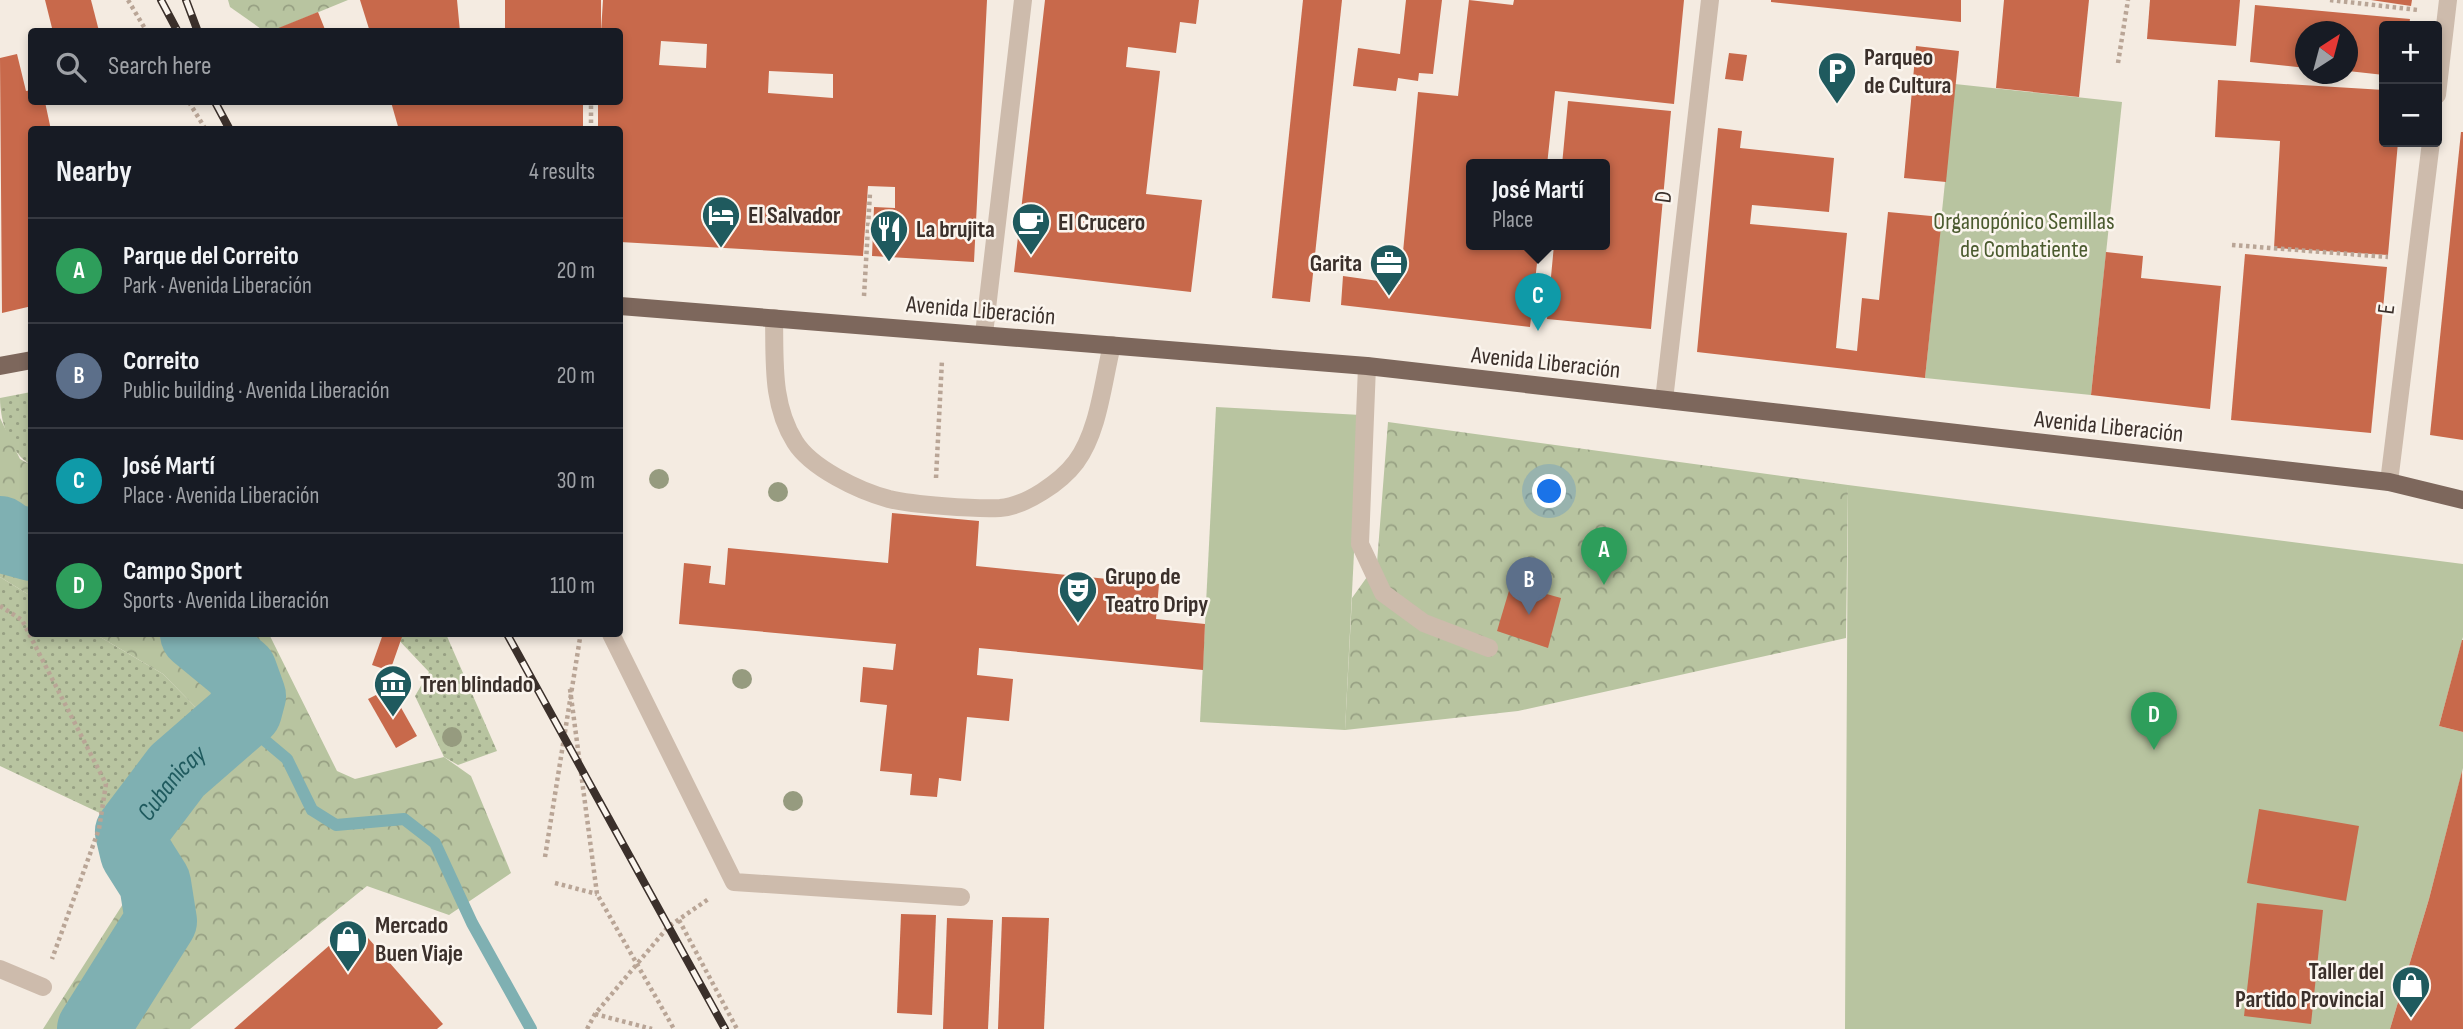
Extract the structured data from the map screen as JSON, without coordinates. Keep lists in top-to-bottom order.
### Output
{
  "streets": {
    "main road": ["Avenida Liberación"],
    "street": ["D", "E"]
  },
  "crossings": [
    ["D", "Avenida Liberación"],
    ["E", "Avenida Liberación"]
  ],
  "water": ["Cubanicay"],
  "parks": ["Organopónico Semillas de Combatiente"],
  "places": {
    "parking": ["Parqueo de Cultura"],
    "hotel": ["El Salvador"],
    "cafe": ["El Crucero"],
    "restaurant": ["La brujita"],
    "office": ["Garita"],
    "theatre": ["Grupo de Teatro Dripy"],
    "museum": ["Tren blindado"],
    "shop": ["Mercado Buen Viaje", "Taller del Partido Provincial"]
  },
  "north": "top right",
  "page": {
    "map_buttons": ["+", "−"],
    "search": "Search here",
    "heading": ["Nearby", "4 results"],
    "popup": ["José Martí", "Place"],
    "list": [
      {
        "mark": "A",
        "name": "Parque del Correito",
        "note": "Park · Avenida Liberación",
        "value": "20 m"
      },
      {
        "mark": "B",
        "name": "Correito",
        "note": "Public building · Avenida Liberación",
        "value": "20 m"
      },
      {
        "mark": "C",
        "name": "José Martí",
        "note": "Place · Avenida Liberación",
        "value": "30 m"
      },
      {
        "mark": "D",
        "name": "Campo Sport",
        "note": "Sports · Avenida Liberación",
        "value": "110 m"
      }
    ],
    "pins": [
      "C",
      "A",
      "B",
      "D"
    ]
  }
}
